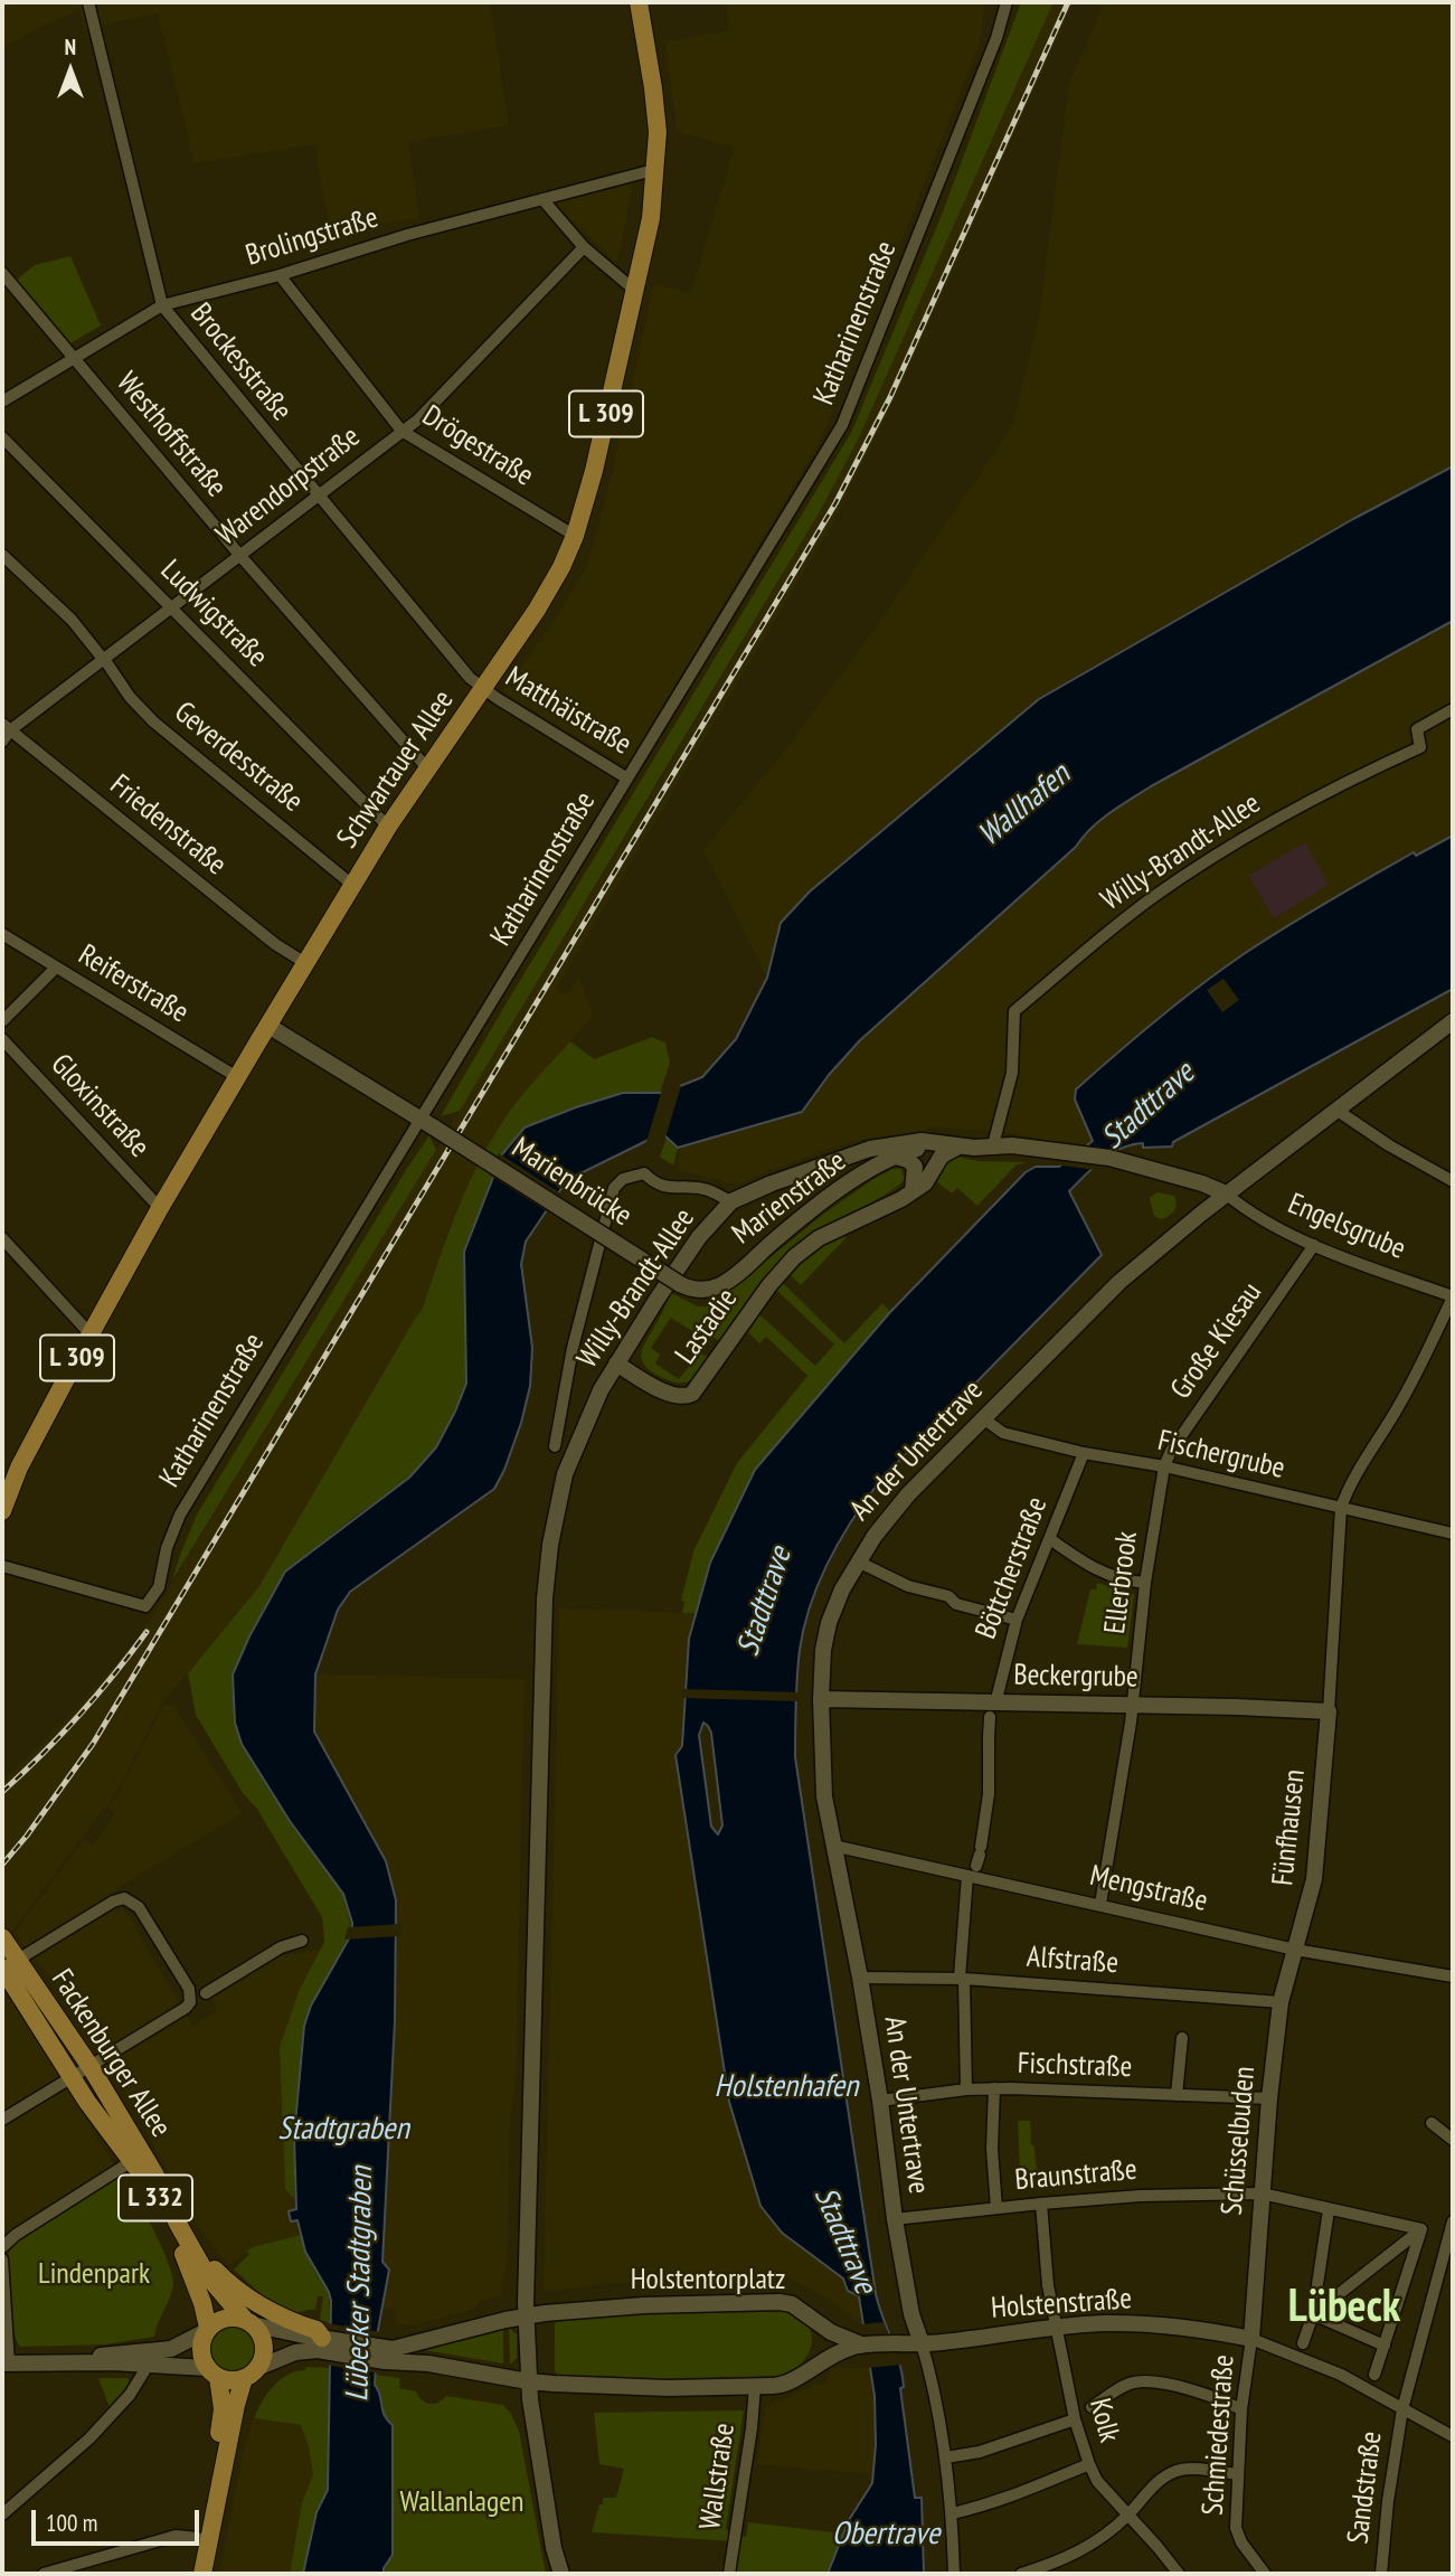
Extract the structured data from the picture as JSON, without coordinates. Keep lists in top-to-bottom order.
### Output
{
  "streets": {
    "main road": [
      "L 309",
      "Schwartauer Allee",
      "Willy-Brandt-Allee",
      "Marienbrücke",
      "Marienstraße",
      "Lastadie",
      "An der Untertrave",
      "Beckergrube",
      "Fünfhausen",
      "Fackenburger Allee",
      "Schüsselbuden",
      "L 332",
      "Holstentorplatz",
      "Holstenstraße"
    ],
    "street": [
      "Brolingstraße",
      "Katharinenstraße",
      "Brockesstraße",
      "Westhoffstraße",
      "Drögestraße",
      "Warendorpstraße",
      "Ludwigstraße",
      "Matthäistraße",
      "Geverdesstraße",
      "Friedenstraße",
      "Reiferstraße",
      "Gloxinstraße",
      "Engelsgrube",
      "Große Kiesau",
      "Fischergrube",
      "Böttcherstraße",
      "Ellerbrook",
      "Mengstraße",
      "Alfstraße",
      "Fischstraße",
      "Braunstraße",
      "Kolk",
      "Schmiedestraße",
      "Wallstraße",
      "Sandstraße"
    ]
  },
  "crossings": [
    ["Brolingstraße", "Brockesstraße"],
    ["Brolingstraße", "Westhoffstraße"],
    ["Brolingstraße", "Drögestraße"],
    ["Brolingstraße", "Schwartauer Allee"],
    ["Katharinenstraße", "Matthäistraße"],
    ["Katharinenstraße", "Marienbrücke"],
    ["Brockesstraße", "Warendorpstraße"],
    ["Brockesstraße", "Matthäistraße"],
    ["Brockesstraße", "Schwartauer Allee"],
    ["Westhoffstraße", "Warendorpstraße"],
    ["Westhoffstraße", "Schwartauer Allee"],
    ["Drögestraße", "Warendorpstraße"],
    ["Drögestraße", "Schwartauer Allee"],
    ["Warendorpstraße", "Ludwigstraße"],
    ["Warendorpstraße", "Geverdesstraße"],
    ["Warendorpstraße", "Friedenstraße"],
    ["Ludwigstraße", "Schwartauer Allee"],
    ["Matthäistraße", "Schwartauer Allee"],
    ["Geverdesstraße", "Schwartauer Allee"],
    ["Schwartauer Allee", "Friedenstraße"],
    ["Schwartauer Allee", "Reiferstraße"],
    ["Schwartauer Allee", "Gloxinstraße"],
    ["Willy-Brandt-Allee", "Marienstraße"],
    ["Willy-Brandt-Allee", "Engelsgrube"],
    ["Willy-Brandt-Allee", "Lastadie"],
    ["Willy-Brandt-Allee", "An der Untertrave"],
    ["Willy-Brandt-Allee", "Holstentorplatz"],
    ["Marienbrücke", "Marienstraße"],
    ["Engelsgrube", "Große Kiesau"],
    ["Engelsgrube", "An der Untertrave"],
    ["Große Kiesau", "Fischergrube"],
    ["Große Kiesau", "Ellerbrook"],
    ["An der Untertrave", "Fischergrube"],
    ["An der Untertrave", "Beckergrube"],
    ["An der Untertrave", "Mengstraße"],
    ["An der Untertrave", "Alfstraße"],
    ["An der Untertrave", "Fischstraße"],
    ["An der Untertrave", "Braunstraße"],
    ["An der Untertrave", "Holstenstraße"],
    ["Fischergrube", "Böttcherstraße"],
    ["Fischergrube", "Ellerbrook"],
    ["Böttcherstraße", "Beckergrube"],
    ["Böttcherstraße", "Mengstraße"],
    ["Böttcherstraße", "Alfstraße"],
    ["Böttcherstraße", "Fischstraße"],
    ["Ellerbrook", "Beckergrube"],
    ["Ellerbrook", "Mengstraße"],
    ["Beckergrube", "Fünfhausen"],
    ["Fünfhausen", "Mengstraße"],
    ["Fünfhausen", "Schüsselbuden"],
    ["Mengstraße", "Schüsselbuden"],
    ["Alfstraße", "Schüsselbuden"],
    ["Fackenburger Allee", "L 332"],
    ["Fischstraße", "Schüsselbuden"],
    ["Schüsselbuden", "Braunstraße"],
    ["Schüsselbuden", "Holstenstraße"],
    ["Schüsselbuden", "Schmiedestraße"],
    ["Braunstraße", "Kolk"],
    ["Holstentorplatz", "Holstenstraße"],
    ["Holstenstraße", "Kolk"],
    ["Holstenstraße", "Schmiedestraße"]
  ],
  "districts": ["Lübeck"],
  "water": [
    "Wallhafen",
    "Stadttrave",
    "Holstenhafen",
    "Stadtgraben",
    "Lübecker Stadtgraben",
    "Obertrave"
  ],
  "parks": ["Lindenpark", "Wallanlagen"],
  "scale_bar": "100 m",
  "north": "top"
}
